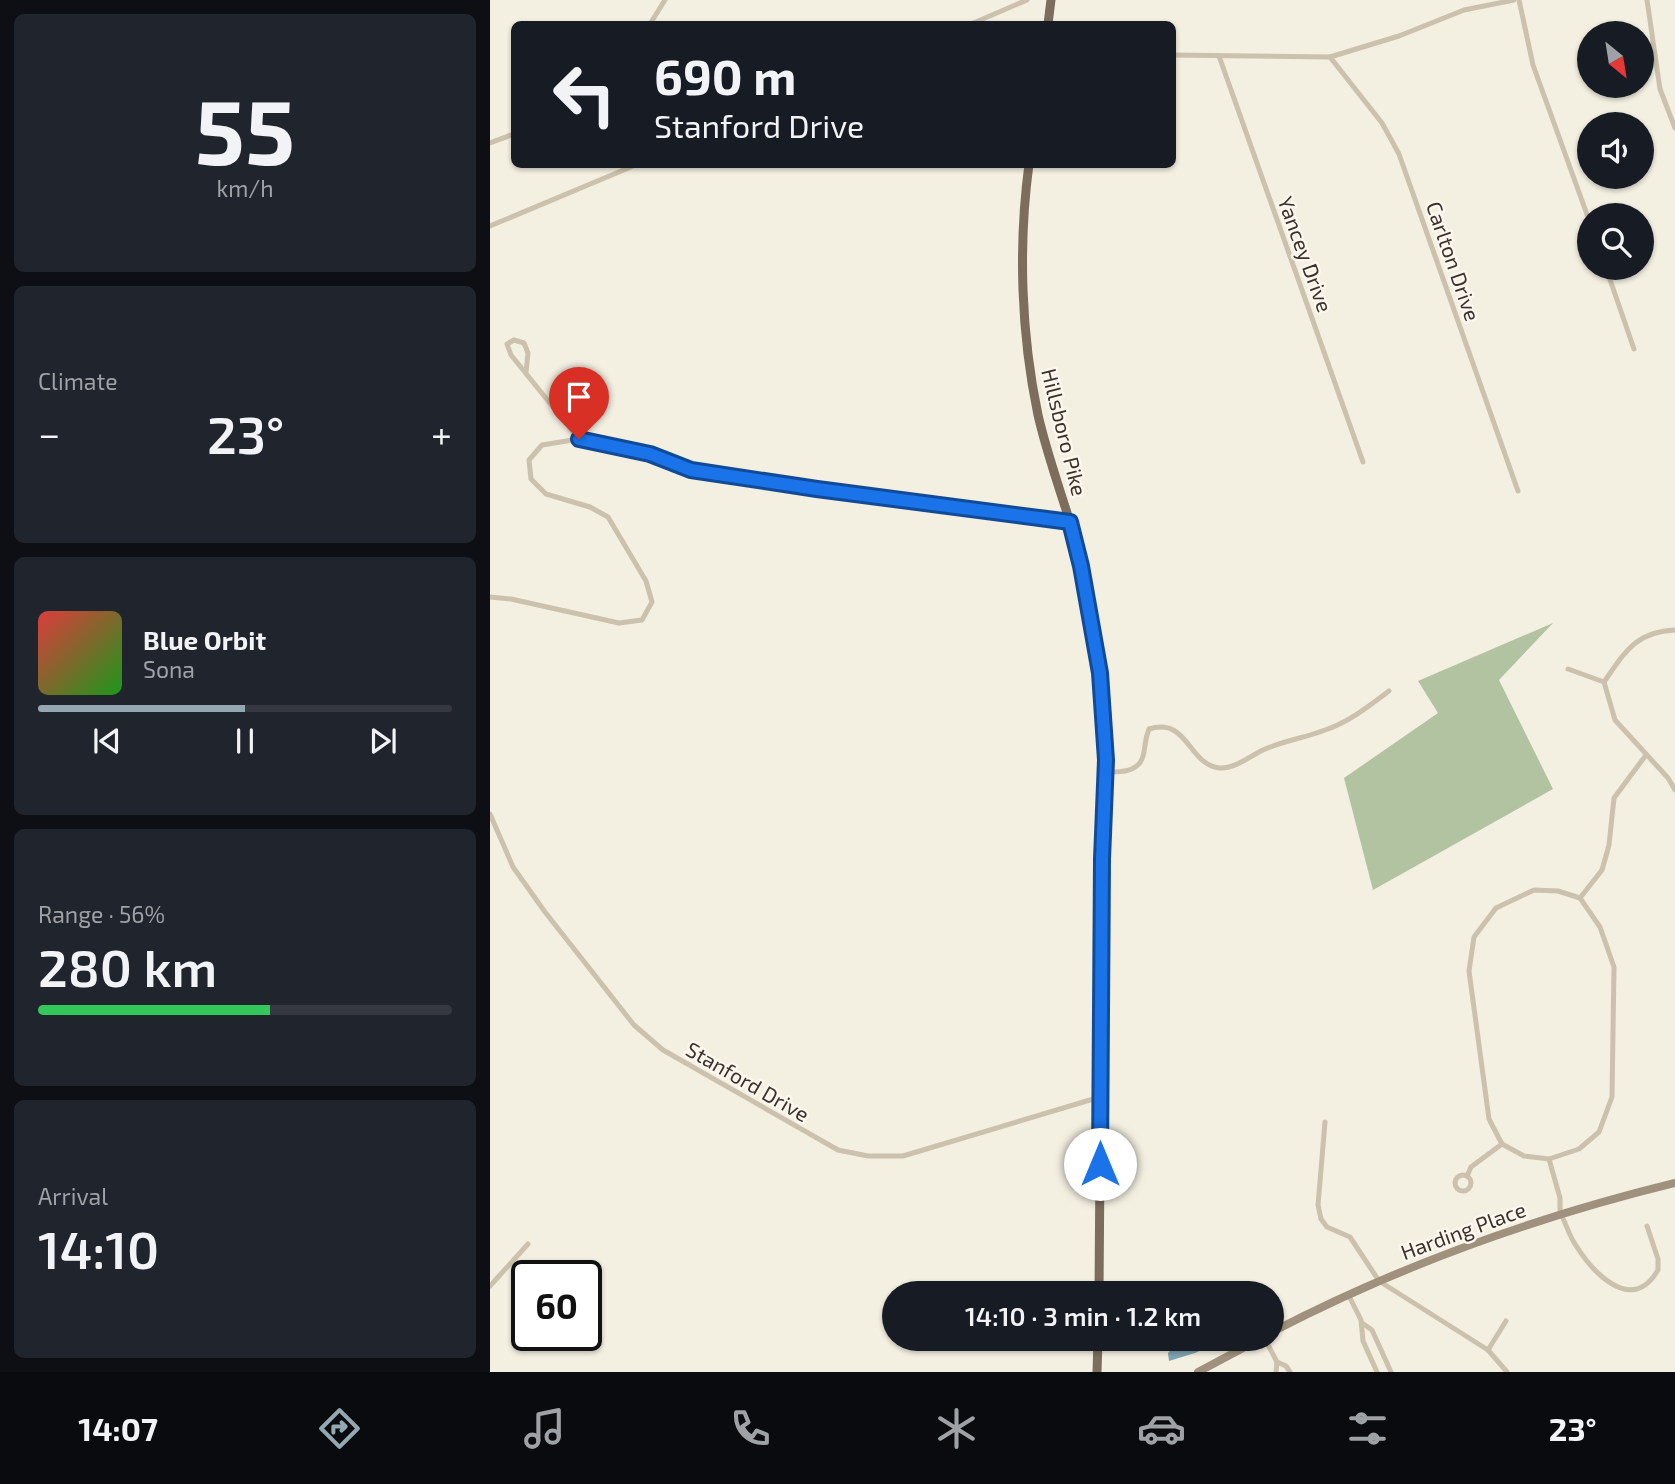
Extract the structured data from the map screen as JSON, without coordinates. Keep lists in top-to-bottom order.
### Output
{
  "streets": {
    "main road": ["Hillsboro Pike", "Harding Place"],
    "street": ["Yancey Drive", "Carlton Drive", "Stanford Drive"]
  },
  "crossings": [
    ["Hillsboro Pike", "Stanford Drive"]
  ],
  "north": "bottom right",
  "page": {
    "tile": [
      ["55", "km/h"],
      "Climate",
      ["Range · 56%", "280 km"],
      ["Arrival", "14:10"]
    ],
    "turn": ["690 m", "Stanford Drive"],
    "heat": ["−", "23°", "+"],
    "song": ["Blue Orbit", "Sona"],
    "limit": "60",
    "trip": "14:10 · 3 min · 1.2 km",
    "tabs": ["14:07", "23°"]
  }
}
